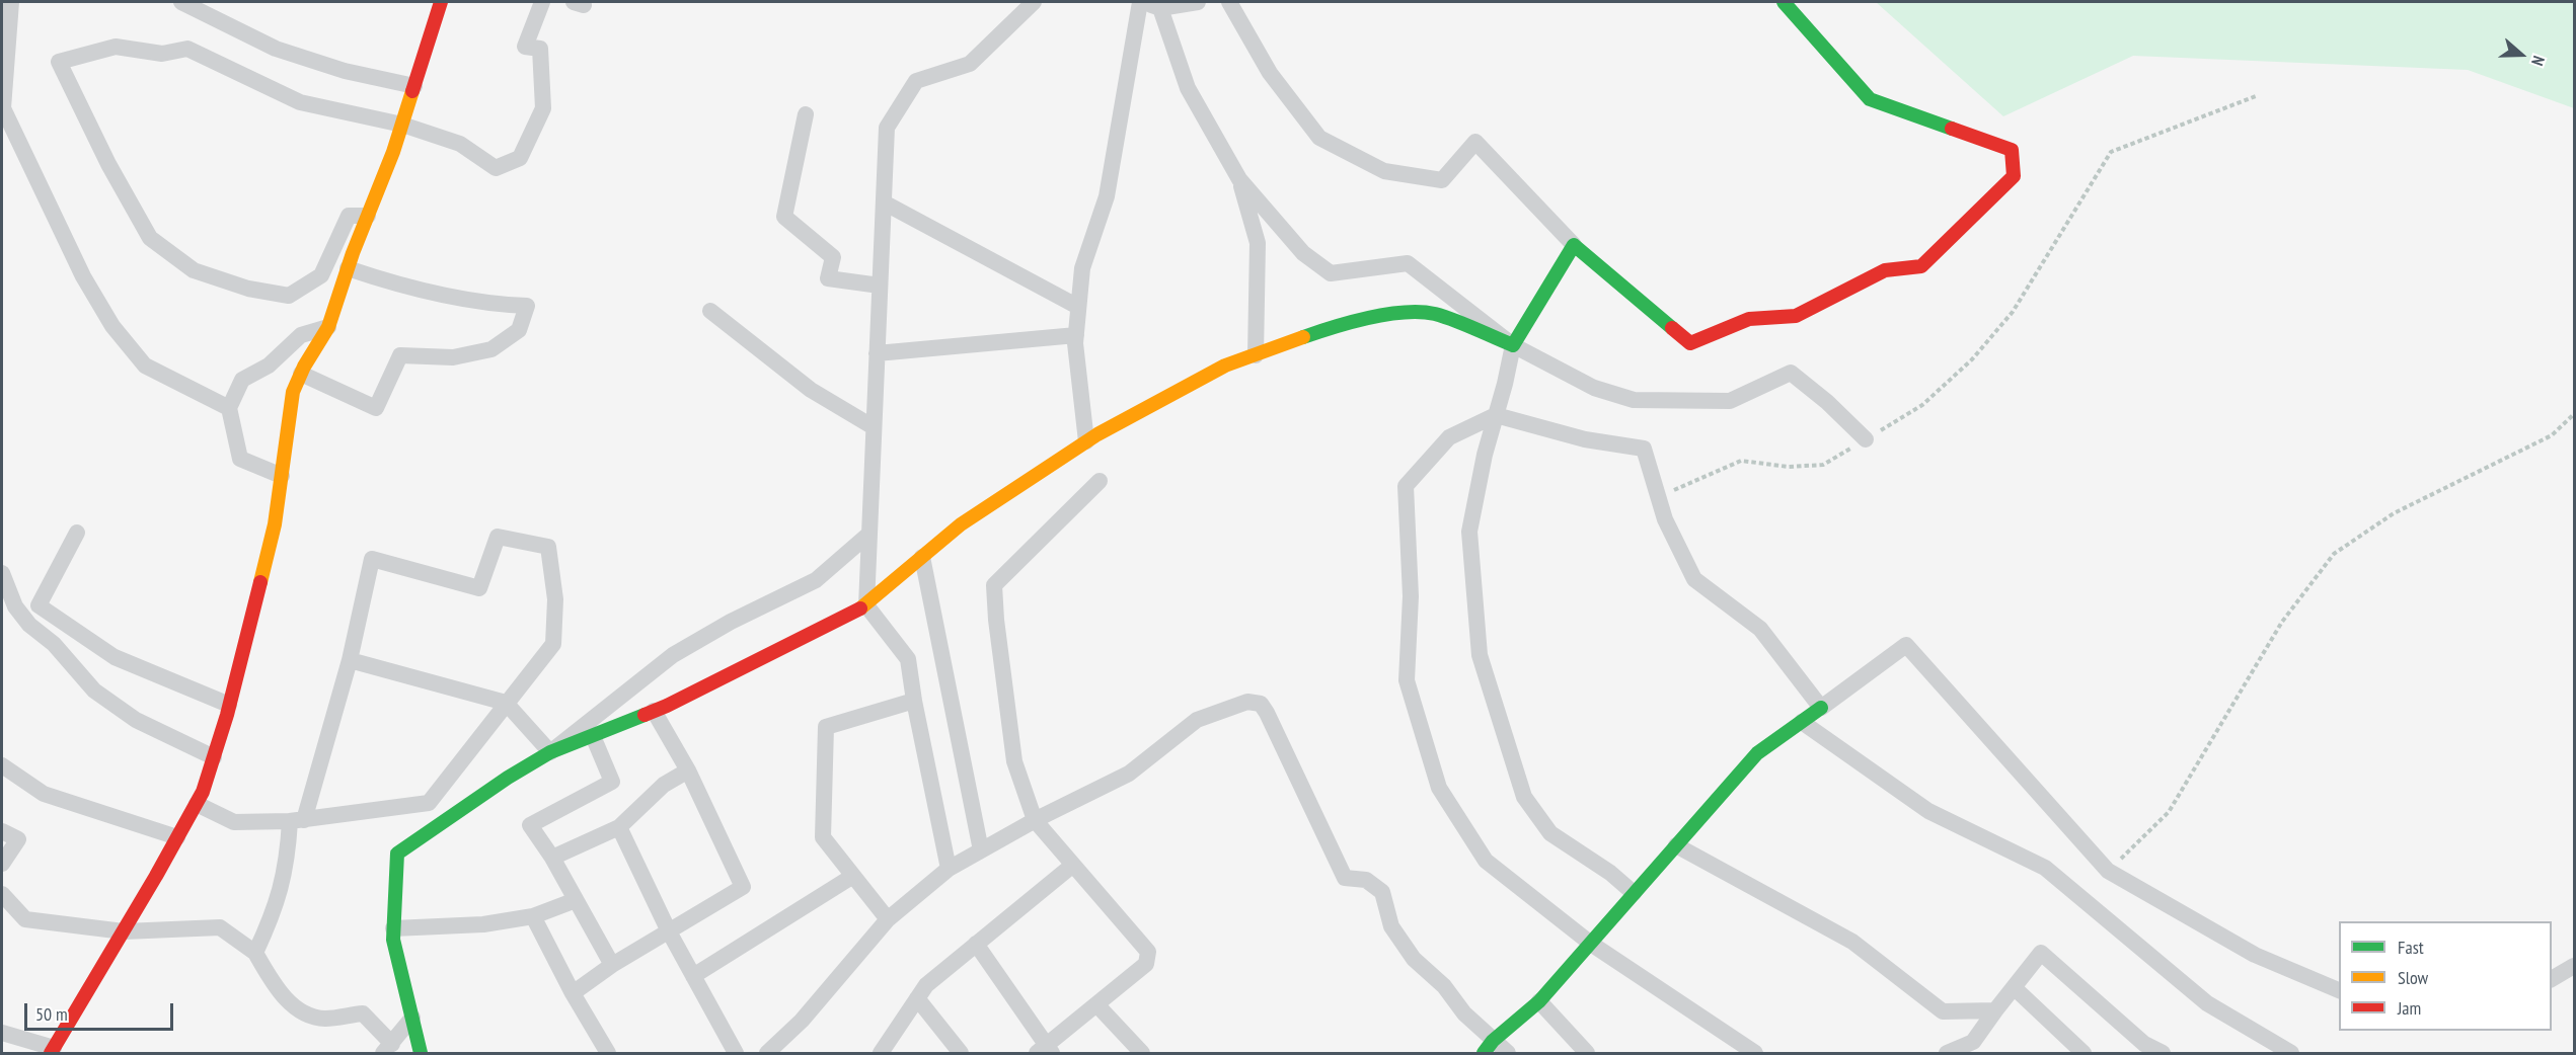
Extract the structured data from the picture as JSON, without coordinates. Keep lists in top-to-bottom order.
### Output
{
  "legend": ["Fast", "Slow", "Jam"],
  "scale_bar": "50 m",
  "north": "right"
}
